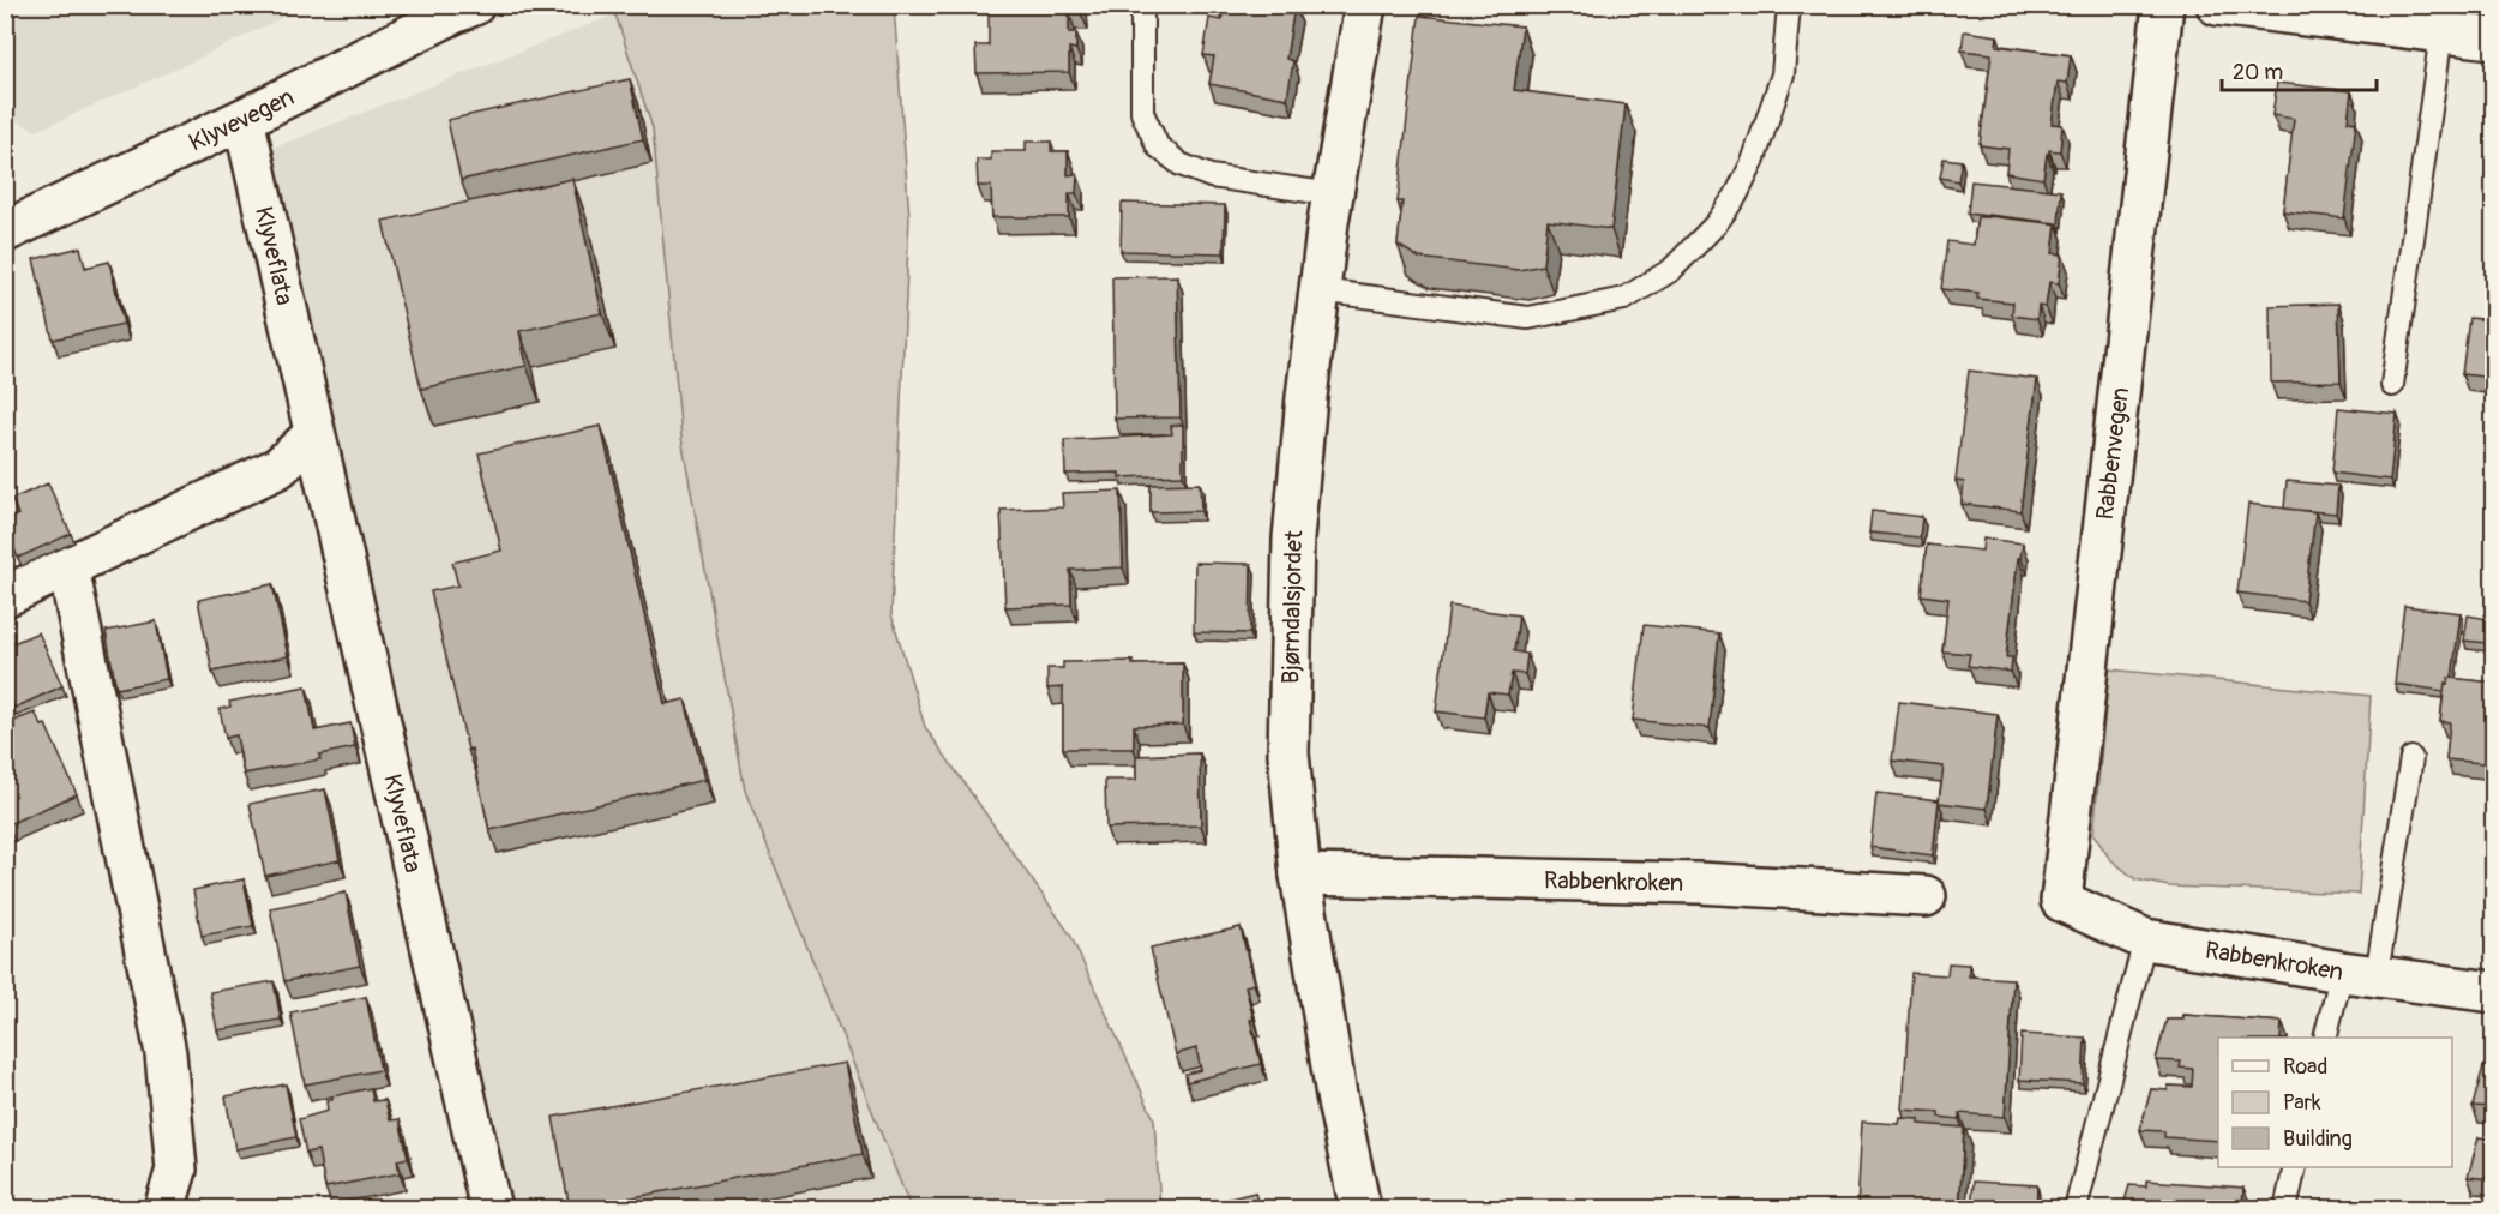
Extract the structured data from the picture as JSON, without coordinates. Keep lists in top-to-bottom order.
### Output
{
  "streets": {
    "street": [
      "Klyvevegen",
      "Klyveflata",
      "Rabbenvegen",
      "Bjørndalsjordet",
      "Rabbenkroken"
    ]
  },
  "crossings": [
    ["Klyvevegen", "Klyveflata"],
    ["Rabbenvegen", "Rabbenkroken"],
    ["Bjørndalsjordet", "Rabbenkroken"]
  ],
  "legend": ["Road", "Park", "Building"],
  "scale_bar": "20 m"
}
